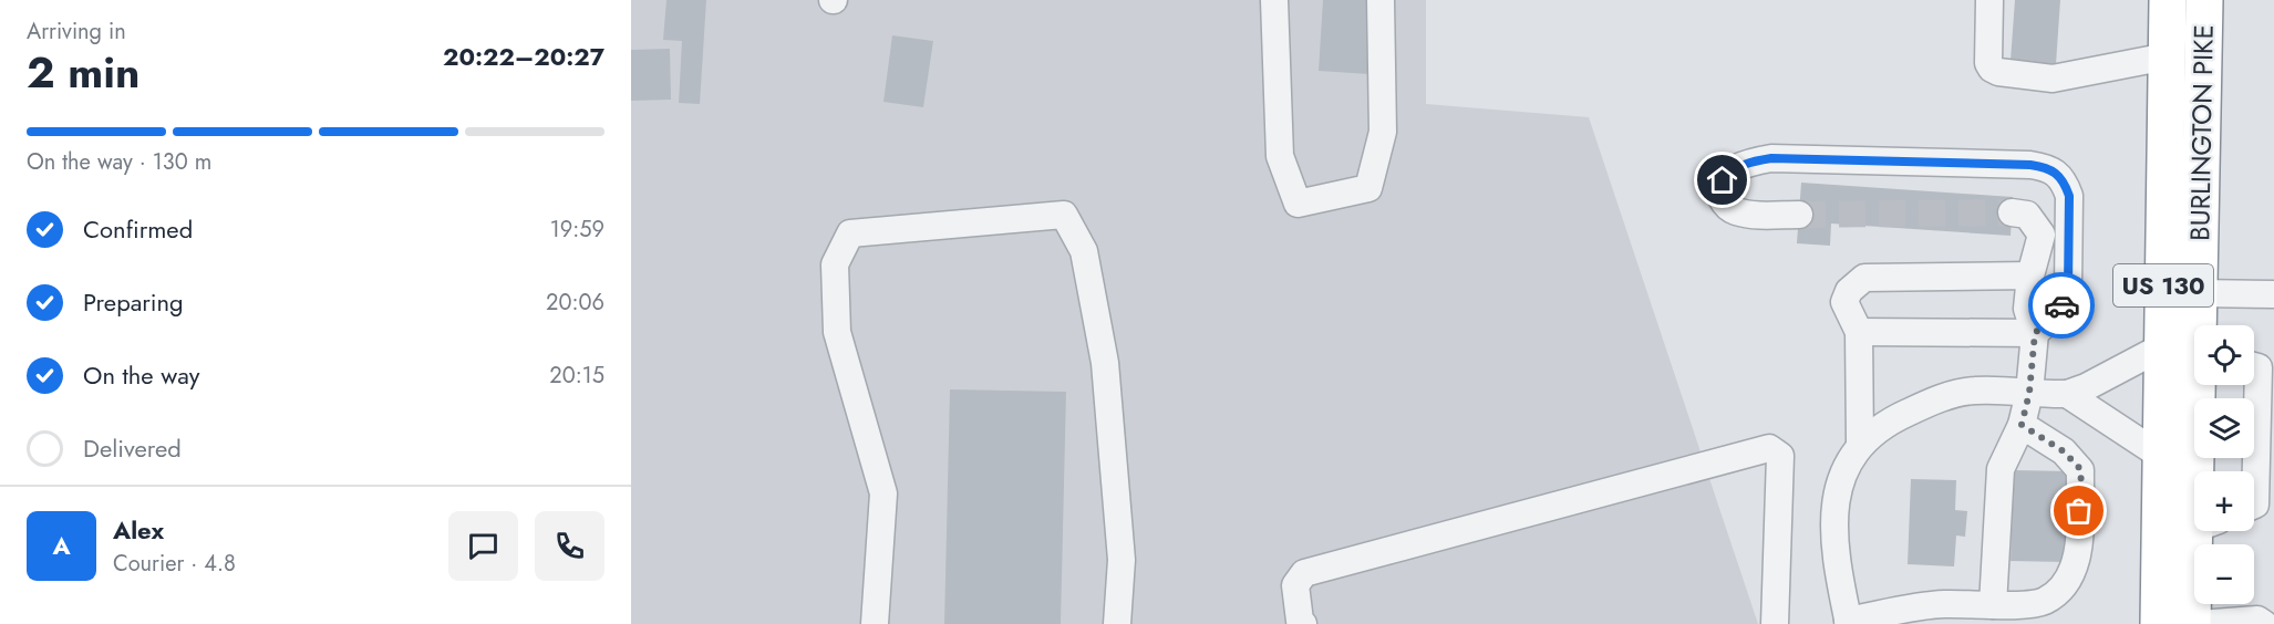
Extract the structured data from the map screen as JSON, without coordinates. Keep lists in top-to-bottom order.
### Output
{
  "streets": {
    "highway": ["BURLINGTON PIKE", "US 130"]
  },
  "page": {
    "heading": ["2 min", "Arriving in", "20:22–20:27"],
    "panel": ["Alex", "Courier · 4.8"],
    "bar": "On the way · 130 m",
    "list": [
      ["Confirmed", "19:59"],
      ["Preparing", "20:06"],
      ["On the way", "20:15"],
      "Delivered"
    ],
    "map_buttons": ["+", "−"],
    "round": "A"
  }
}
